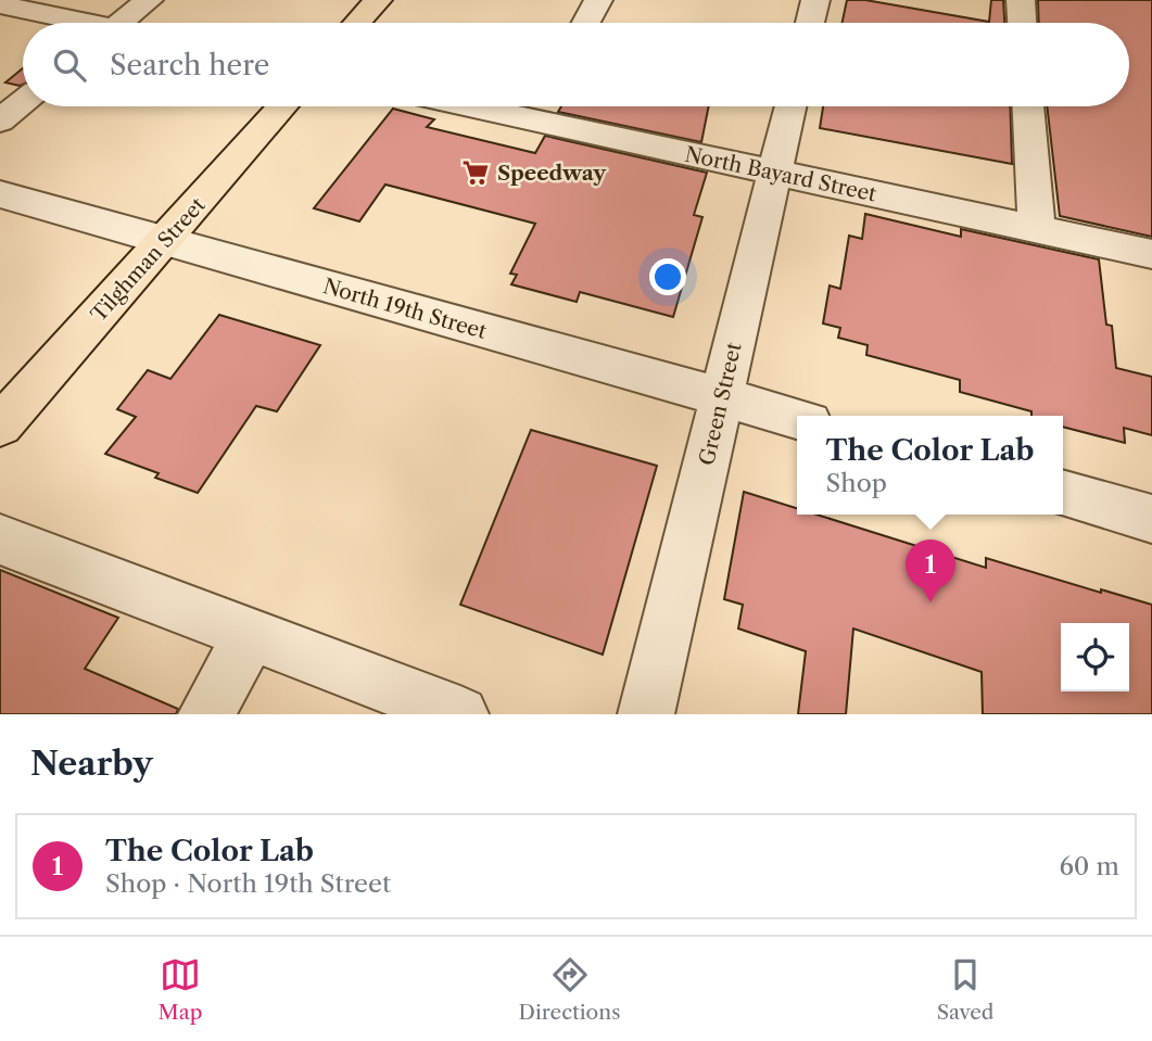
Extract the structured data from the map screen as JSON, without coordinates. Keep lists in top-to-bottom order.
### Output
{
  "streets": {
    "main road": ["Tilghman Street"],
    "street": ["North Bayard Street", "North 19th Street", "Green Street"]
  },
  "crossings": [
    ["North Bayard Street", "Green Street"],
    ["Tilghman Street", "North 19th Street"],
    ["North 19th Street", "Green Street"]
  ],
  "places": {
    "supermarket": ["Speedway"]
  },
  "page": {
    "search": "Search here",
    "popup": ["The Color Lab", "Shop"],
    "pins": "1",
    "heading": "Nearby",
    "list": [
      {
        "mark": "1",
        "name": "The Color Lab",
        "note": "Shop · North 19th Street",
        "value": "60 m"
      }
    ],
    "nav": ["Map", "Directions", "Saved"]
  }
}
